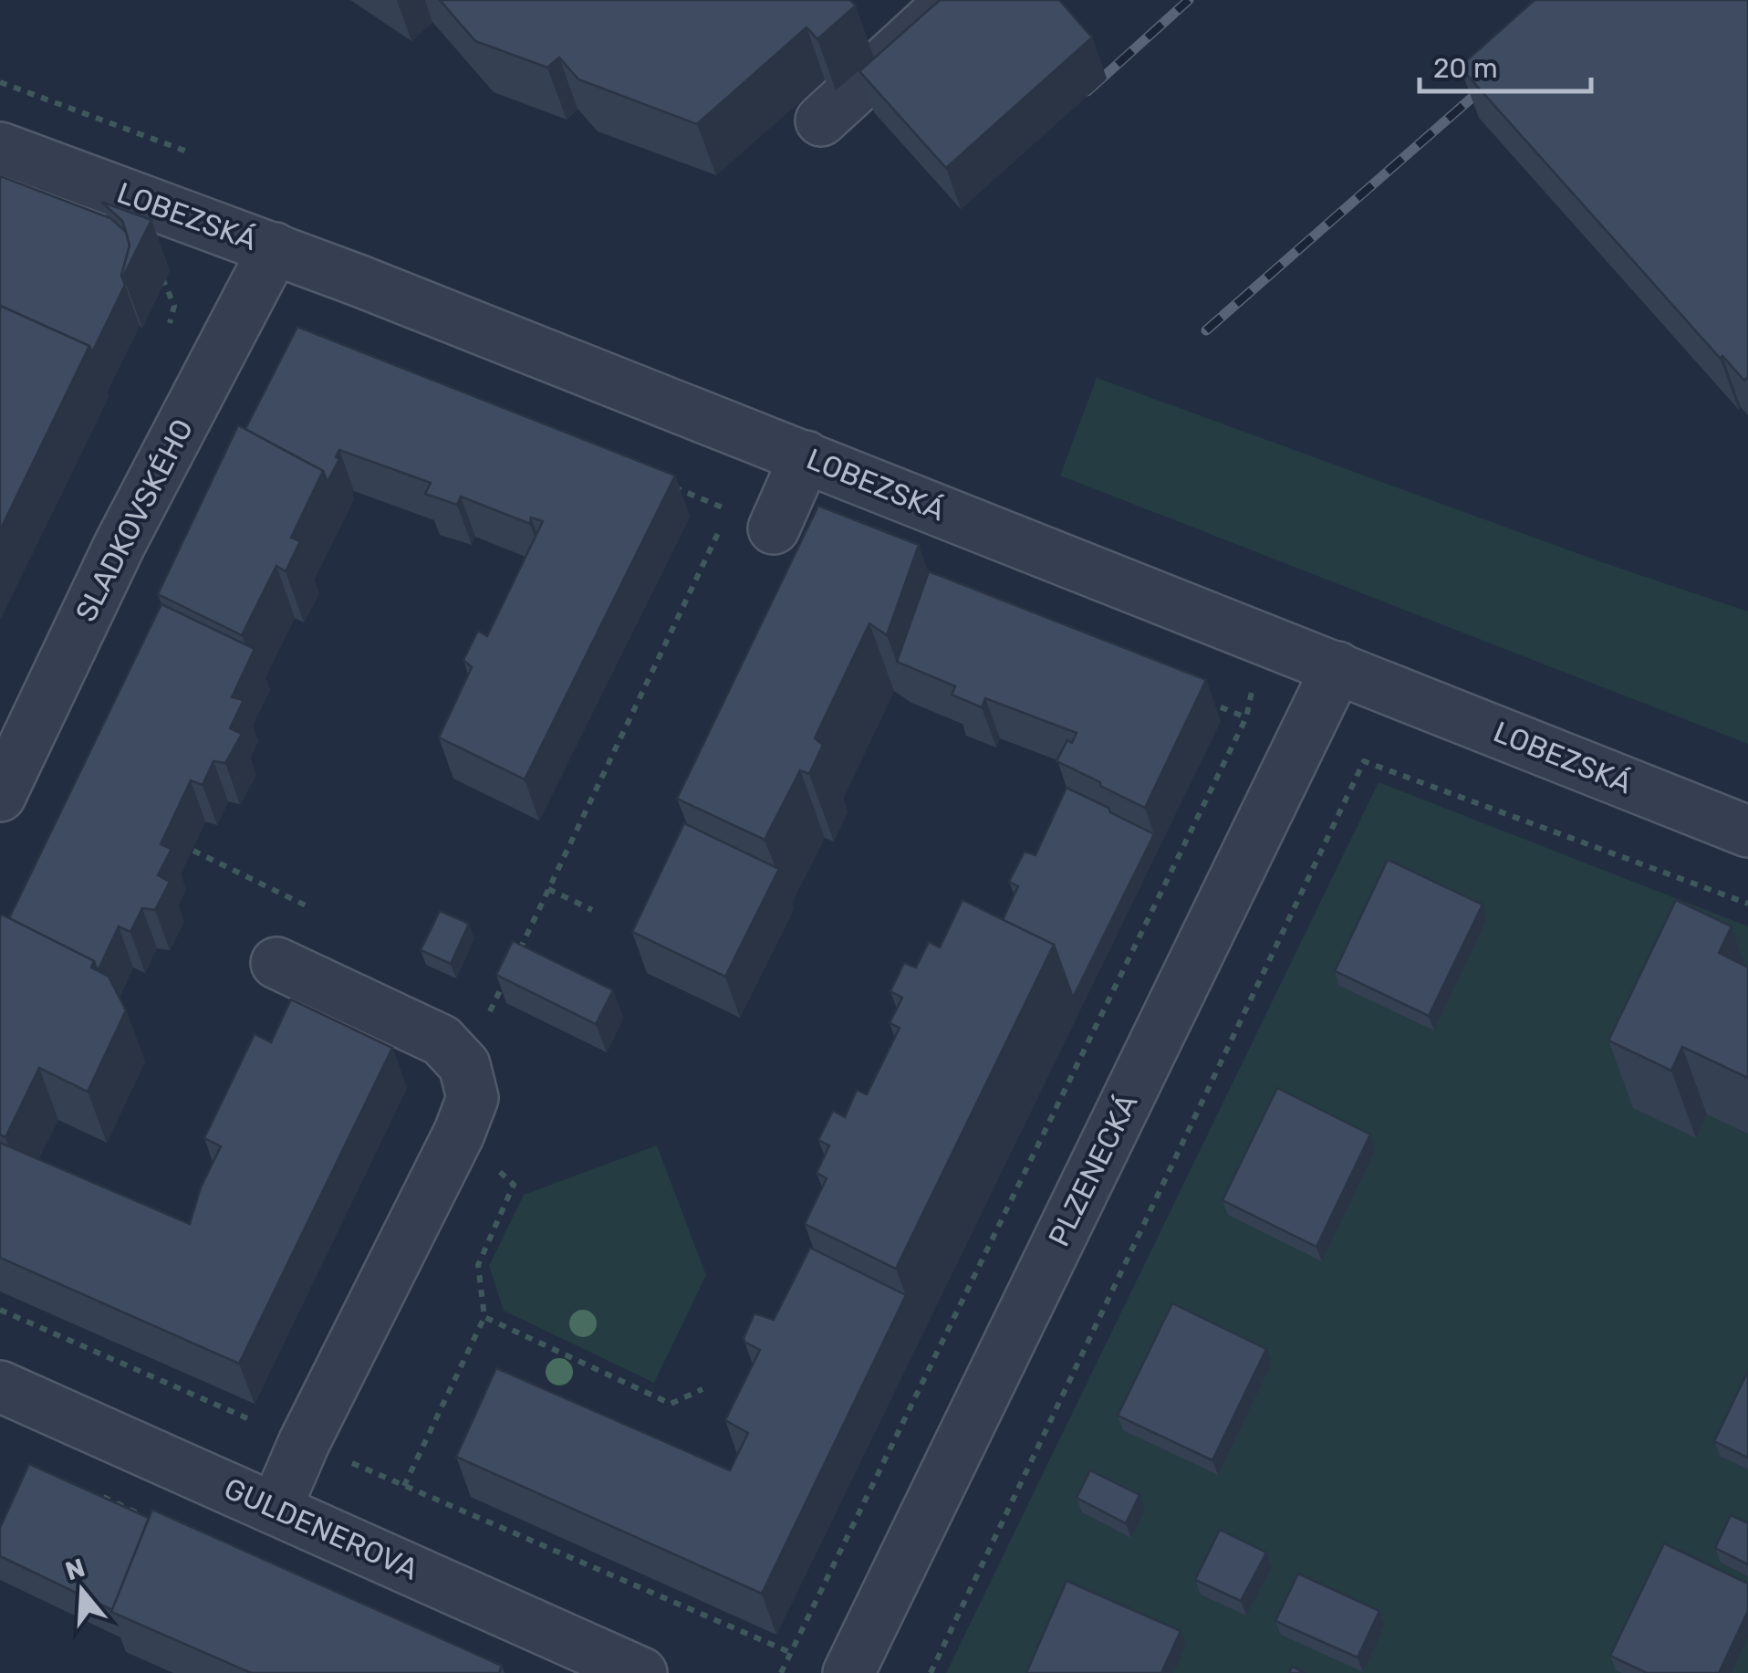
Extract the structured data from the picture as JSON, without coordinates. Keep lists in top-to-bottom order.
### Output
{
  "streets": {
    "street": [
      "LOBEZSKÁ",
      "SLADKOVSKÉHO",
      "PLZENECKÁ",
      "GULDENEROVA"
    ]
  },
  "crossings": [
    ["LOBEZSKÁ", "SLADKOVSKÉHO"],
    ["LOBEZSKÁ", "PLZENECKÁ"]
  ],
  "scale_bar": "20 m",
  "north": "top"
}
